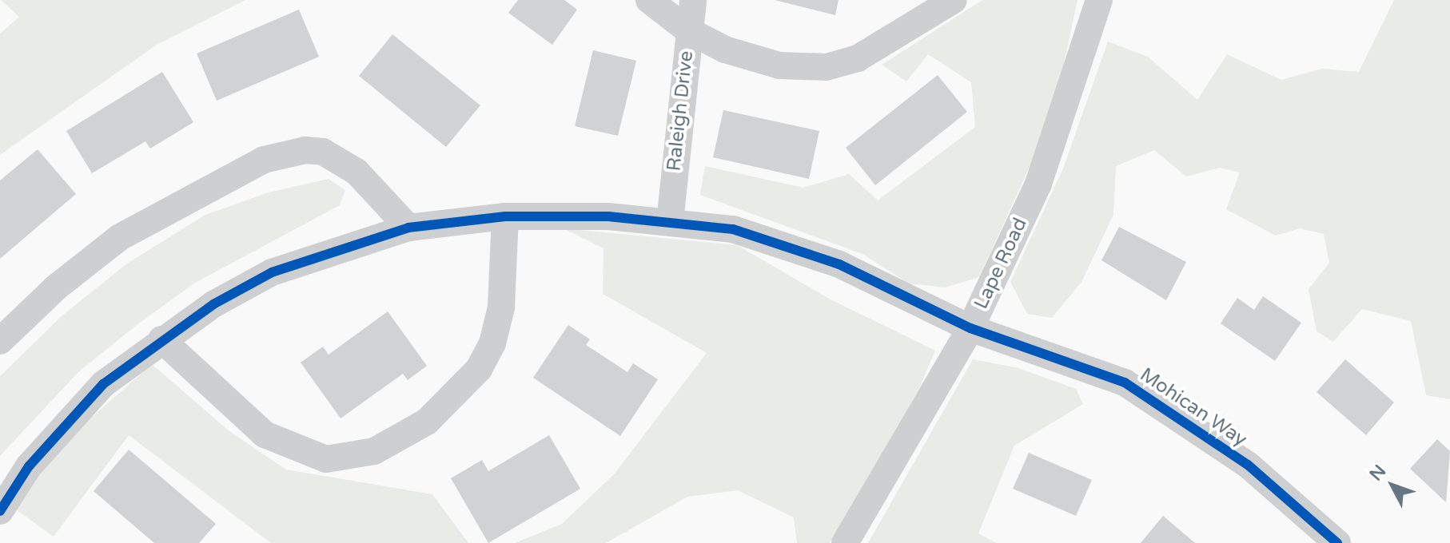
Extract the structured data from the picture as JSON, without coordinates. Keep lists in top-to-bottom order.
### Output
{
  "streets": {
    "street": ["Raleigh Drive", "Lape Road", "Mohican Way"]
  },
  "crossings": [
    ["Raleigh Drive", "Mohican Way"],
    ["Lape Road", "Mohican Way"]
  ],
  "north": "top left"
}
